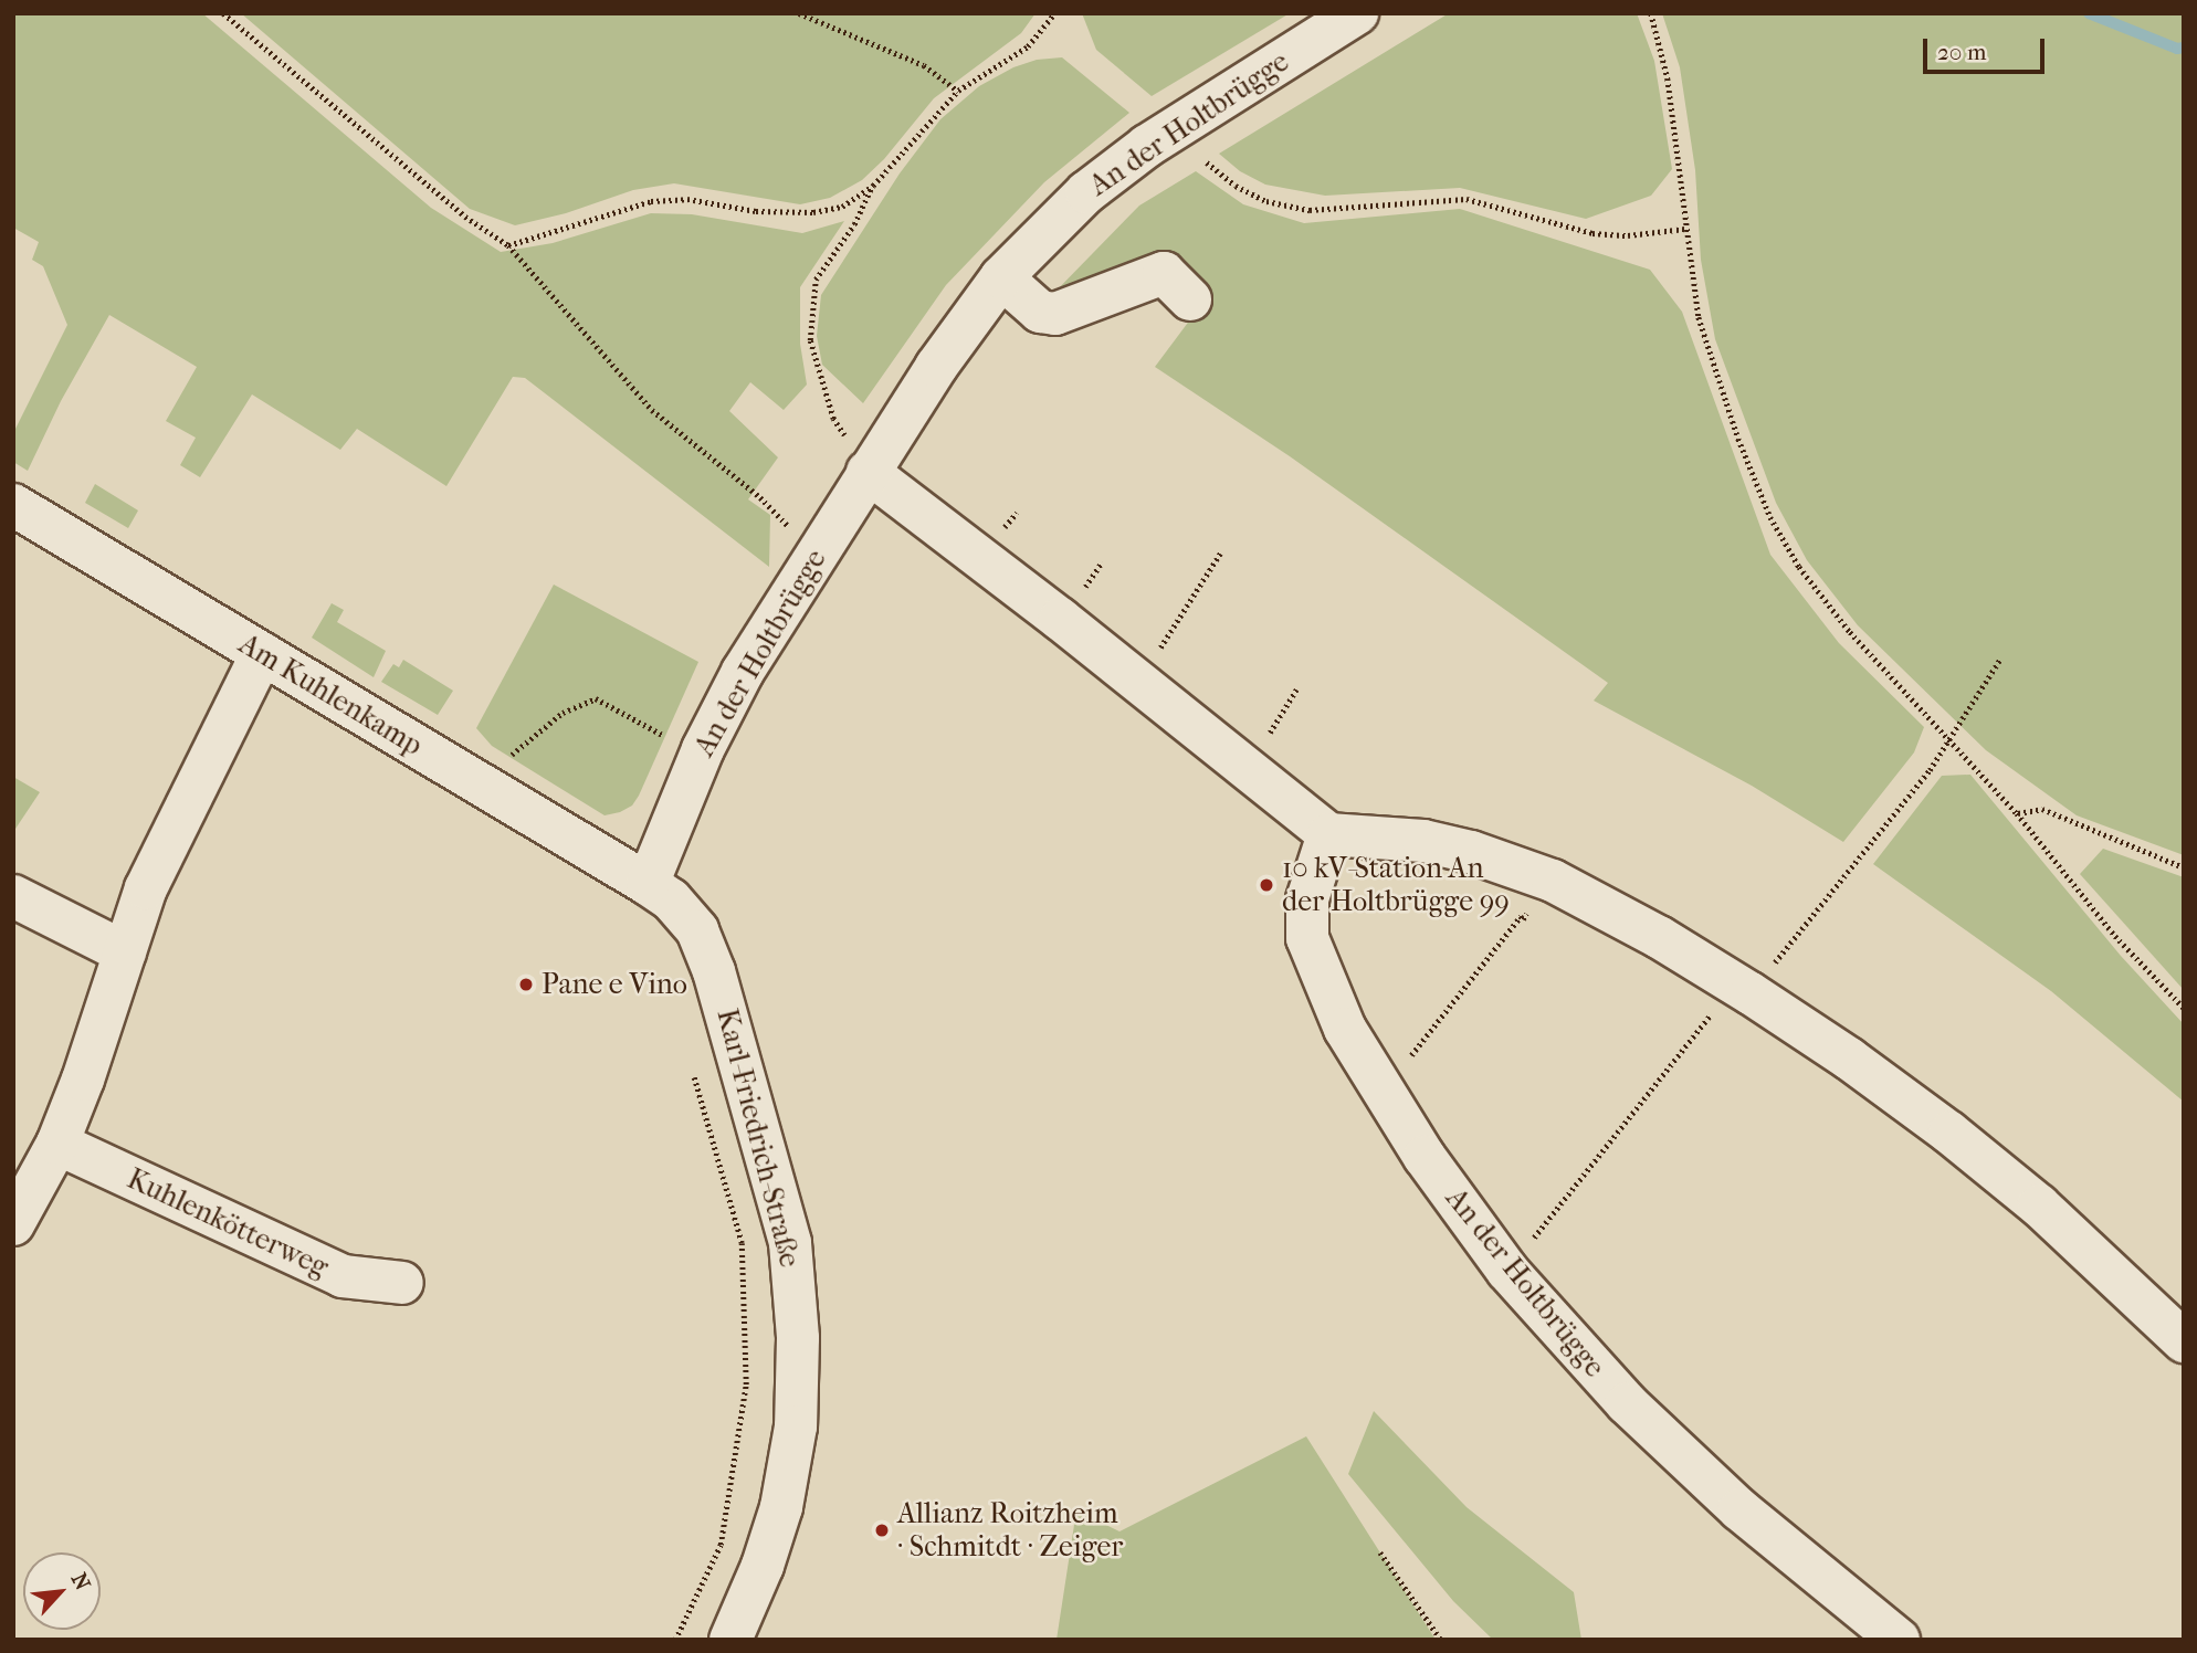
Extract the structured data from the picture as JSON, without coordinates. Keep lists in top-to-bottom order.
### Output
{
  "streets": {
    "street": [
      "An der Holtbrügge",
      "Am Kuhlenkamp",
      "Karl-Friedrich-Straße",
      "Kuhlenkötterweg"
    ]
  },
  "crossings": [
    ["An der Holtbrügge", "Am Kuhlenkamp"],
    ["An der Holtbrügge", "Karl-Friedrich-Straße"],
    ["Am Kuhlenkamp", "Karl-Friedrich-Straße"]
  ],
  "places": ["10 kV-Station An der Holtbrügge 99", "Pane e Vino", "Allianz Roitzheim · Schmitdt · Zeiger"],
  "scale_bar": "20 m",
  "north": "top right"
}
